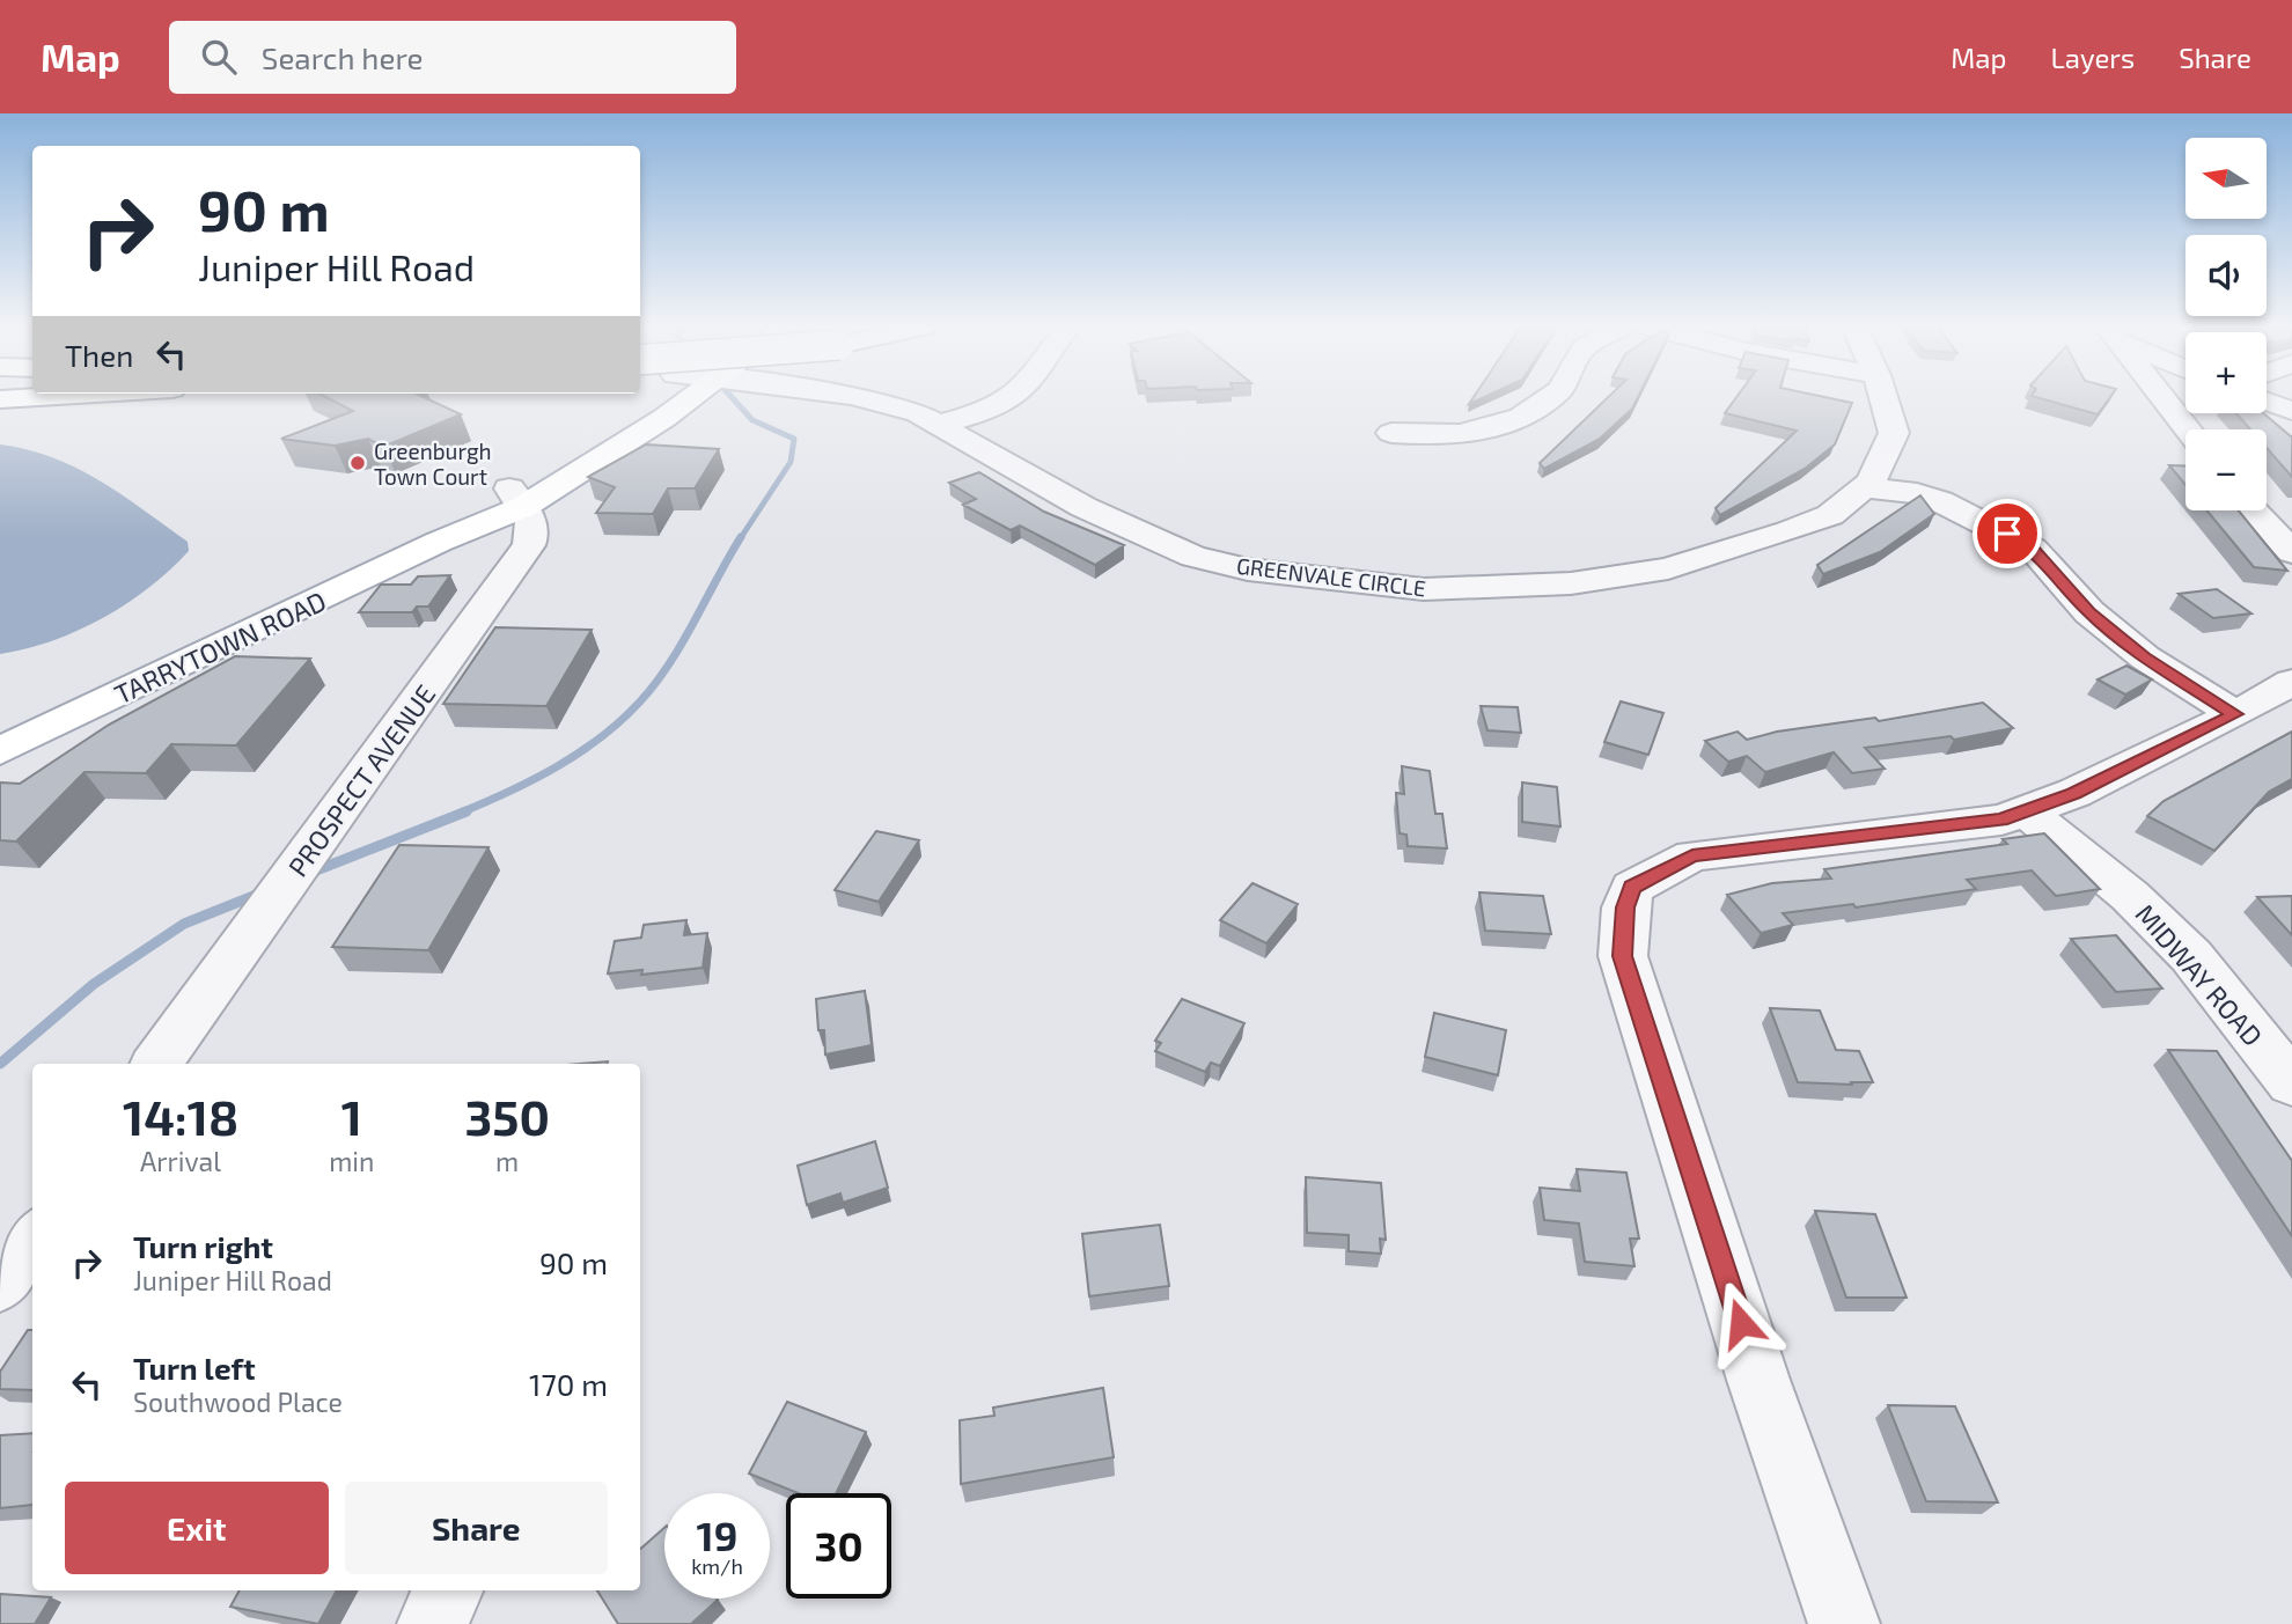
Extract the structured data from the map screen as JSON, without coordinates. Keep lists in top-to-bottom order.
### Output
{
  "streets": {
    "main road": ["TARRYTOWN ROAD"],
    "street": ["GREENVALE CIRCLE", "PROSPECT AVENUE", "MIDWAY ROAD"]
  },
  "crossings": [
    ["TARRYTOWN ROAD", "PROSPECT AVENUE"]
  ],
  "places": ["Greenburgh Town Court"],
  "north": "left",
  "page": {
    "header": "Map",
    "search": "Search here",
    "nav": ["Map", "Layers", "Share"],
    "map_buttons": ["+", "−"],
    "turn": ["90 m", "Juniper Hill Road"],
    "then": "Then",
    "eta": [
      "14:18",
      "Arrival",
      "1",
      "min",
      "350",
      "m"
    ],
    "list": [
      {
        "name": "Turn right",
        "note": "Juniper Hill Road",
        "value": "90 m"
      },
      {
        "name": "Turn left",
        "note": "Southwood Place",
        "value": "170 m"
      }
    ],
    "buttons": ["Exit", "Share"],
    "speed": "19 km/h",
    "limit": "30"
  }
}
